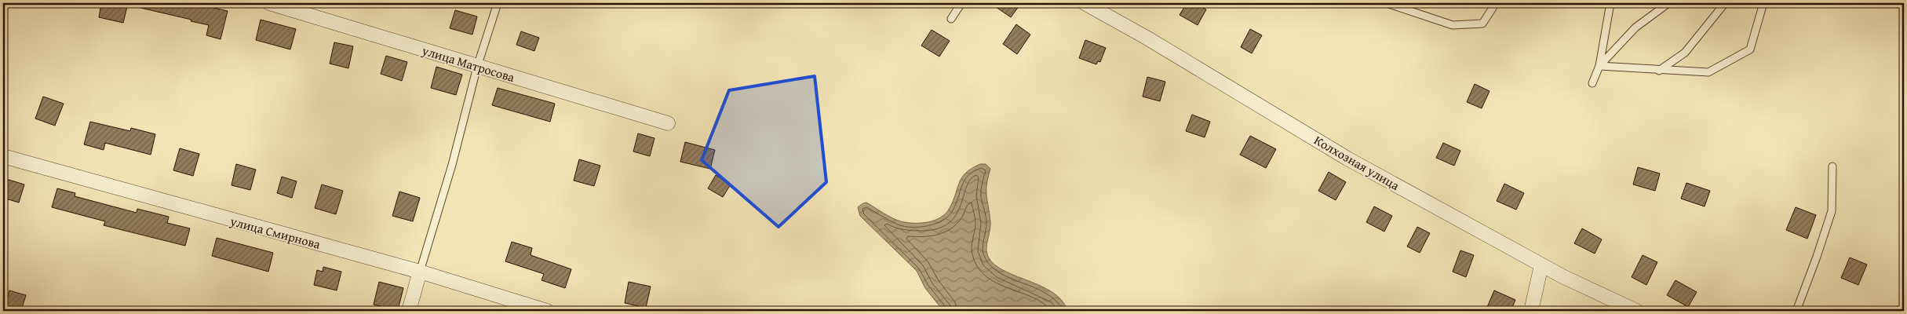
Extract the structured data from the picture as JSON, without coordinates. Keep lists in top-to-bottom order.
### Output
{
  "streets": {
    "street": ["улица Матросова", "Колхозная улица", "улица Смирнова"]
  }
}
